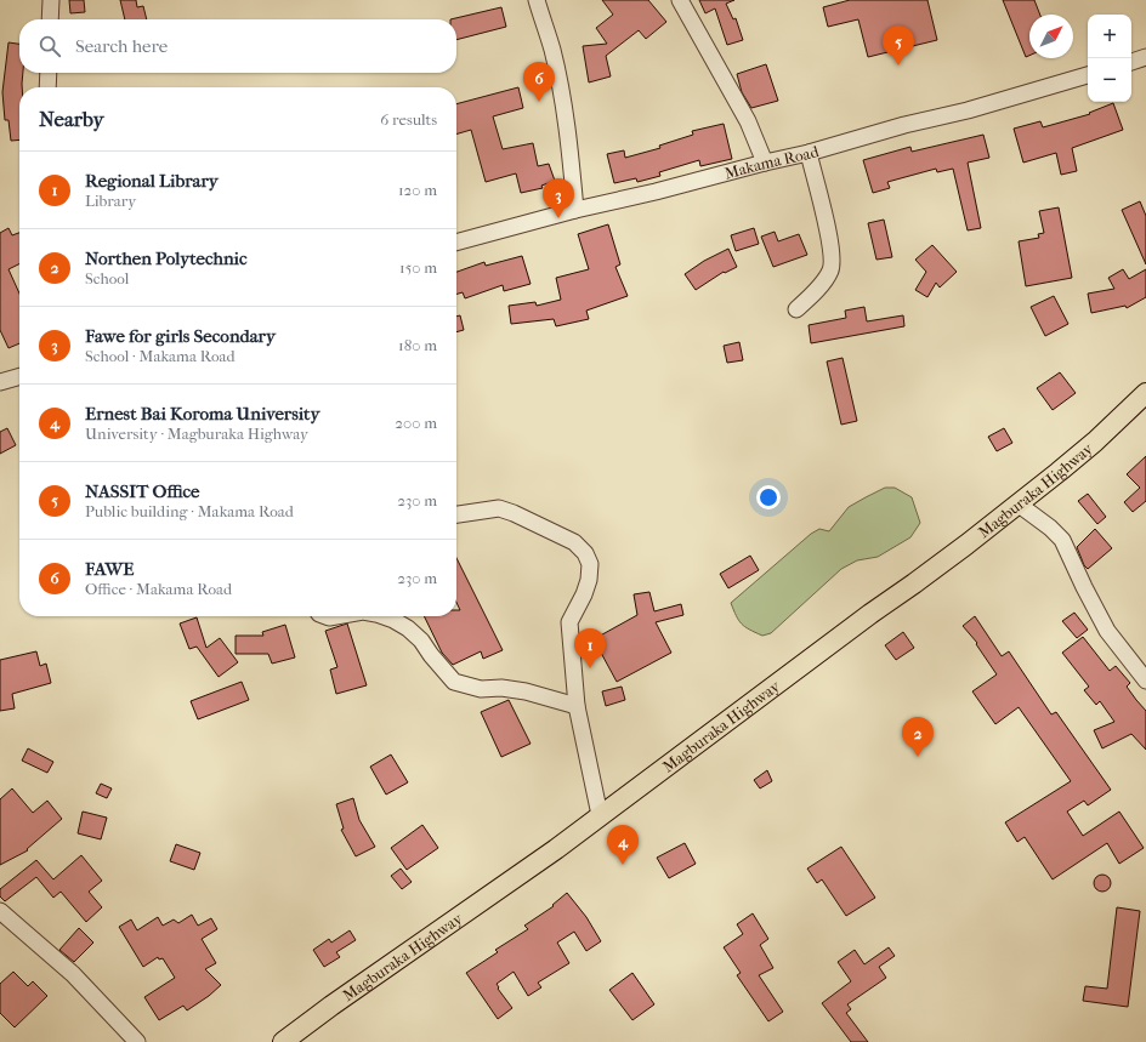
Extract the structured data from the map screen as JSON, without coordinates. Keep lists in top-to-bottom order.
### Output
{
  "streets": {
    "main road": ["Magburaka Highway"],
    "street": ["Makama Road"]
  },
  "north": "top right",
  "page": {
    "map_buttons": ["+", "−"],
    "search": "Search here",
    "pins": [
      "5",
      "6",
      "3",
      "1",
      "2",
      "4"
    ],
    "heading": ["Nearby", "6 results"],
    "list": [
      {
        "mark": "1",
        "name": "Regional Library",
        "note": "Library",
        "value": "120 m"
      },
      {
        "mark": "2",
        "name": "Northen Polytechnic",
        "note": "School",
        "value": "150 m"
      },
      {
        "mark": "3",
        "name": "Fawe for girls Secondary",
        "note": "School · Makama Road",
        "value": "180 m"
      },
      {
        "mark": "4",
        "name": "Ernest Bai Koroma University",
        "note": "University · Magburaka Highway",
        "value": "200 m"
      },
      {
        "mark": "5",
        "name": "NASSIT Office",
        "note": "Public building · Makama Road",
        "value": "230 m"
      },
      {
        "mark": "6",
        "name": "FAWE",
        "note": "Office · Makama Road",
        "value": "230 m"
      }
    ]
  }
}
